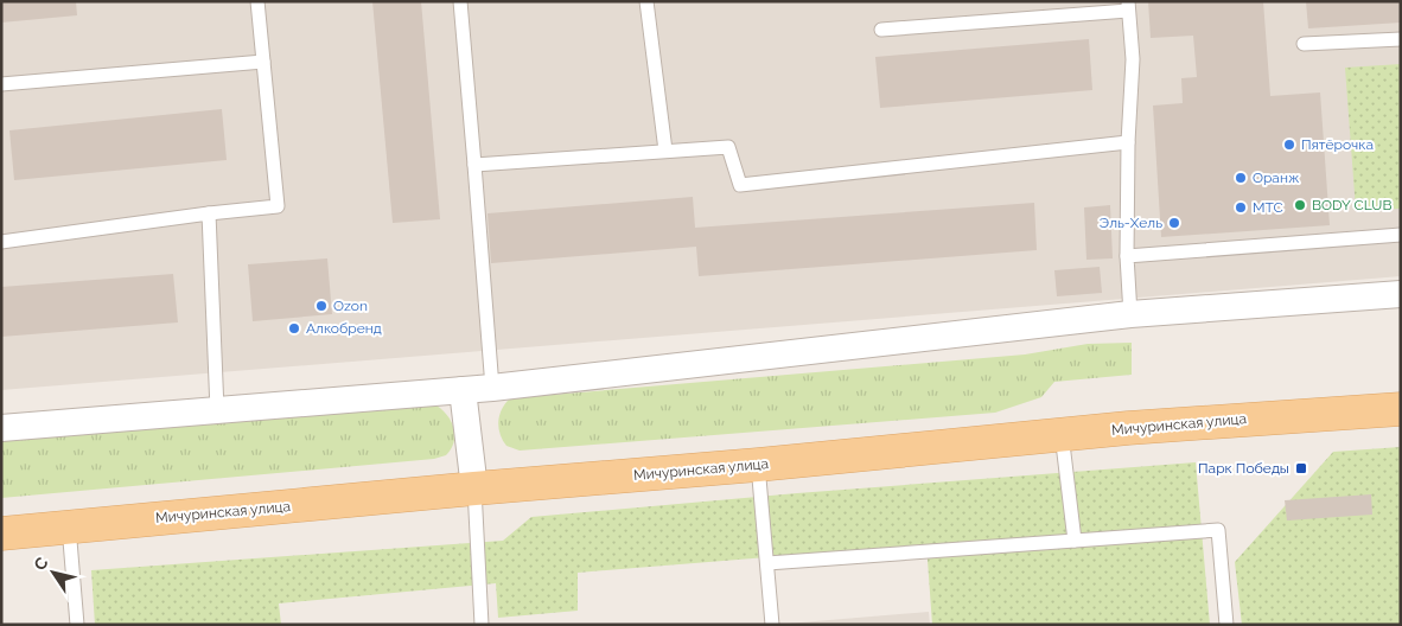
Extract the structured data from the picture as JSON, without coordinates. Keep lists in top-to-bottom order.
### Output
{
  "streets": {
    "main road": ["Мичуринская улица"]
  },
  "places": {
    "other": [
      "Пятёрочка",
      "Оранж",
      "BODY CLUB",
      "МТС",
      "Эль-Хель",
      "Ozon",
      "Алкобренд"
    ],
    "transit": ["Парк Победы"]
  },
  "north": "top left"
}
